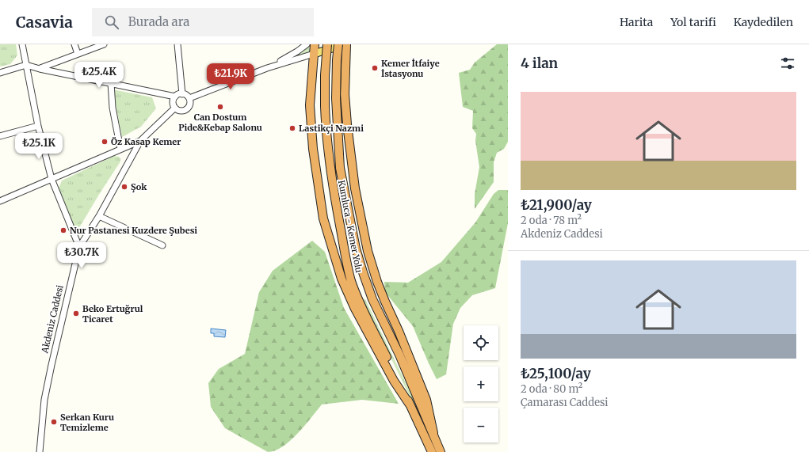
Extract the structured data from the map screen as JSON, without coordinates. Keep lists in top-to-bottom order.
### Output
{
  "streets": {
    "highway": ["Kumluca - Kemer Yolu"],
    "street": ["Akdeniz Caddesi"]
  },
  "places": [
    "Kemer İtfaiye İstasyonu",
    "Can Dostum Pide&Kebap Salonu",
    "Lastikçi Nazmi",
    "Öz Kasap Kemer",
    "Şok",
    "Nur Pastanesi Kuzdere Şubesi",
    "Beko Ertuğrul Ticaret",
    "Serkan Kuru Temizleme"
  ],
  "page": {
    "header": "Casavia",
    "search": "Burada ara",
    "nav": ["Harita", "Yol tarifi", "Kaydedilen"],
    "heading": "4 ilan",
    "price": [
      "₺25.4K",
      "₺21.9K",
      "₺25.1K",
      "₺30.7K"
    ],
    "list": [
      {
        "name": "₺21,900/ay",
        "note": "2 oda · 78 m² · Akdeniz Caddesi"
      },
      {
        "name": "₺25,100/ay",
        "note": "2 oda · 80 m² · Çamarası Caddesi"
      }
    ],
    "map_buttons": ["+", "−"]
  }
}
